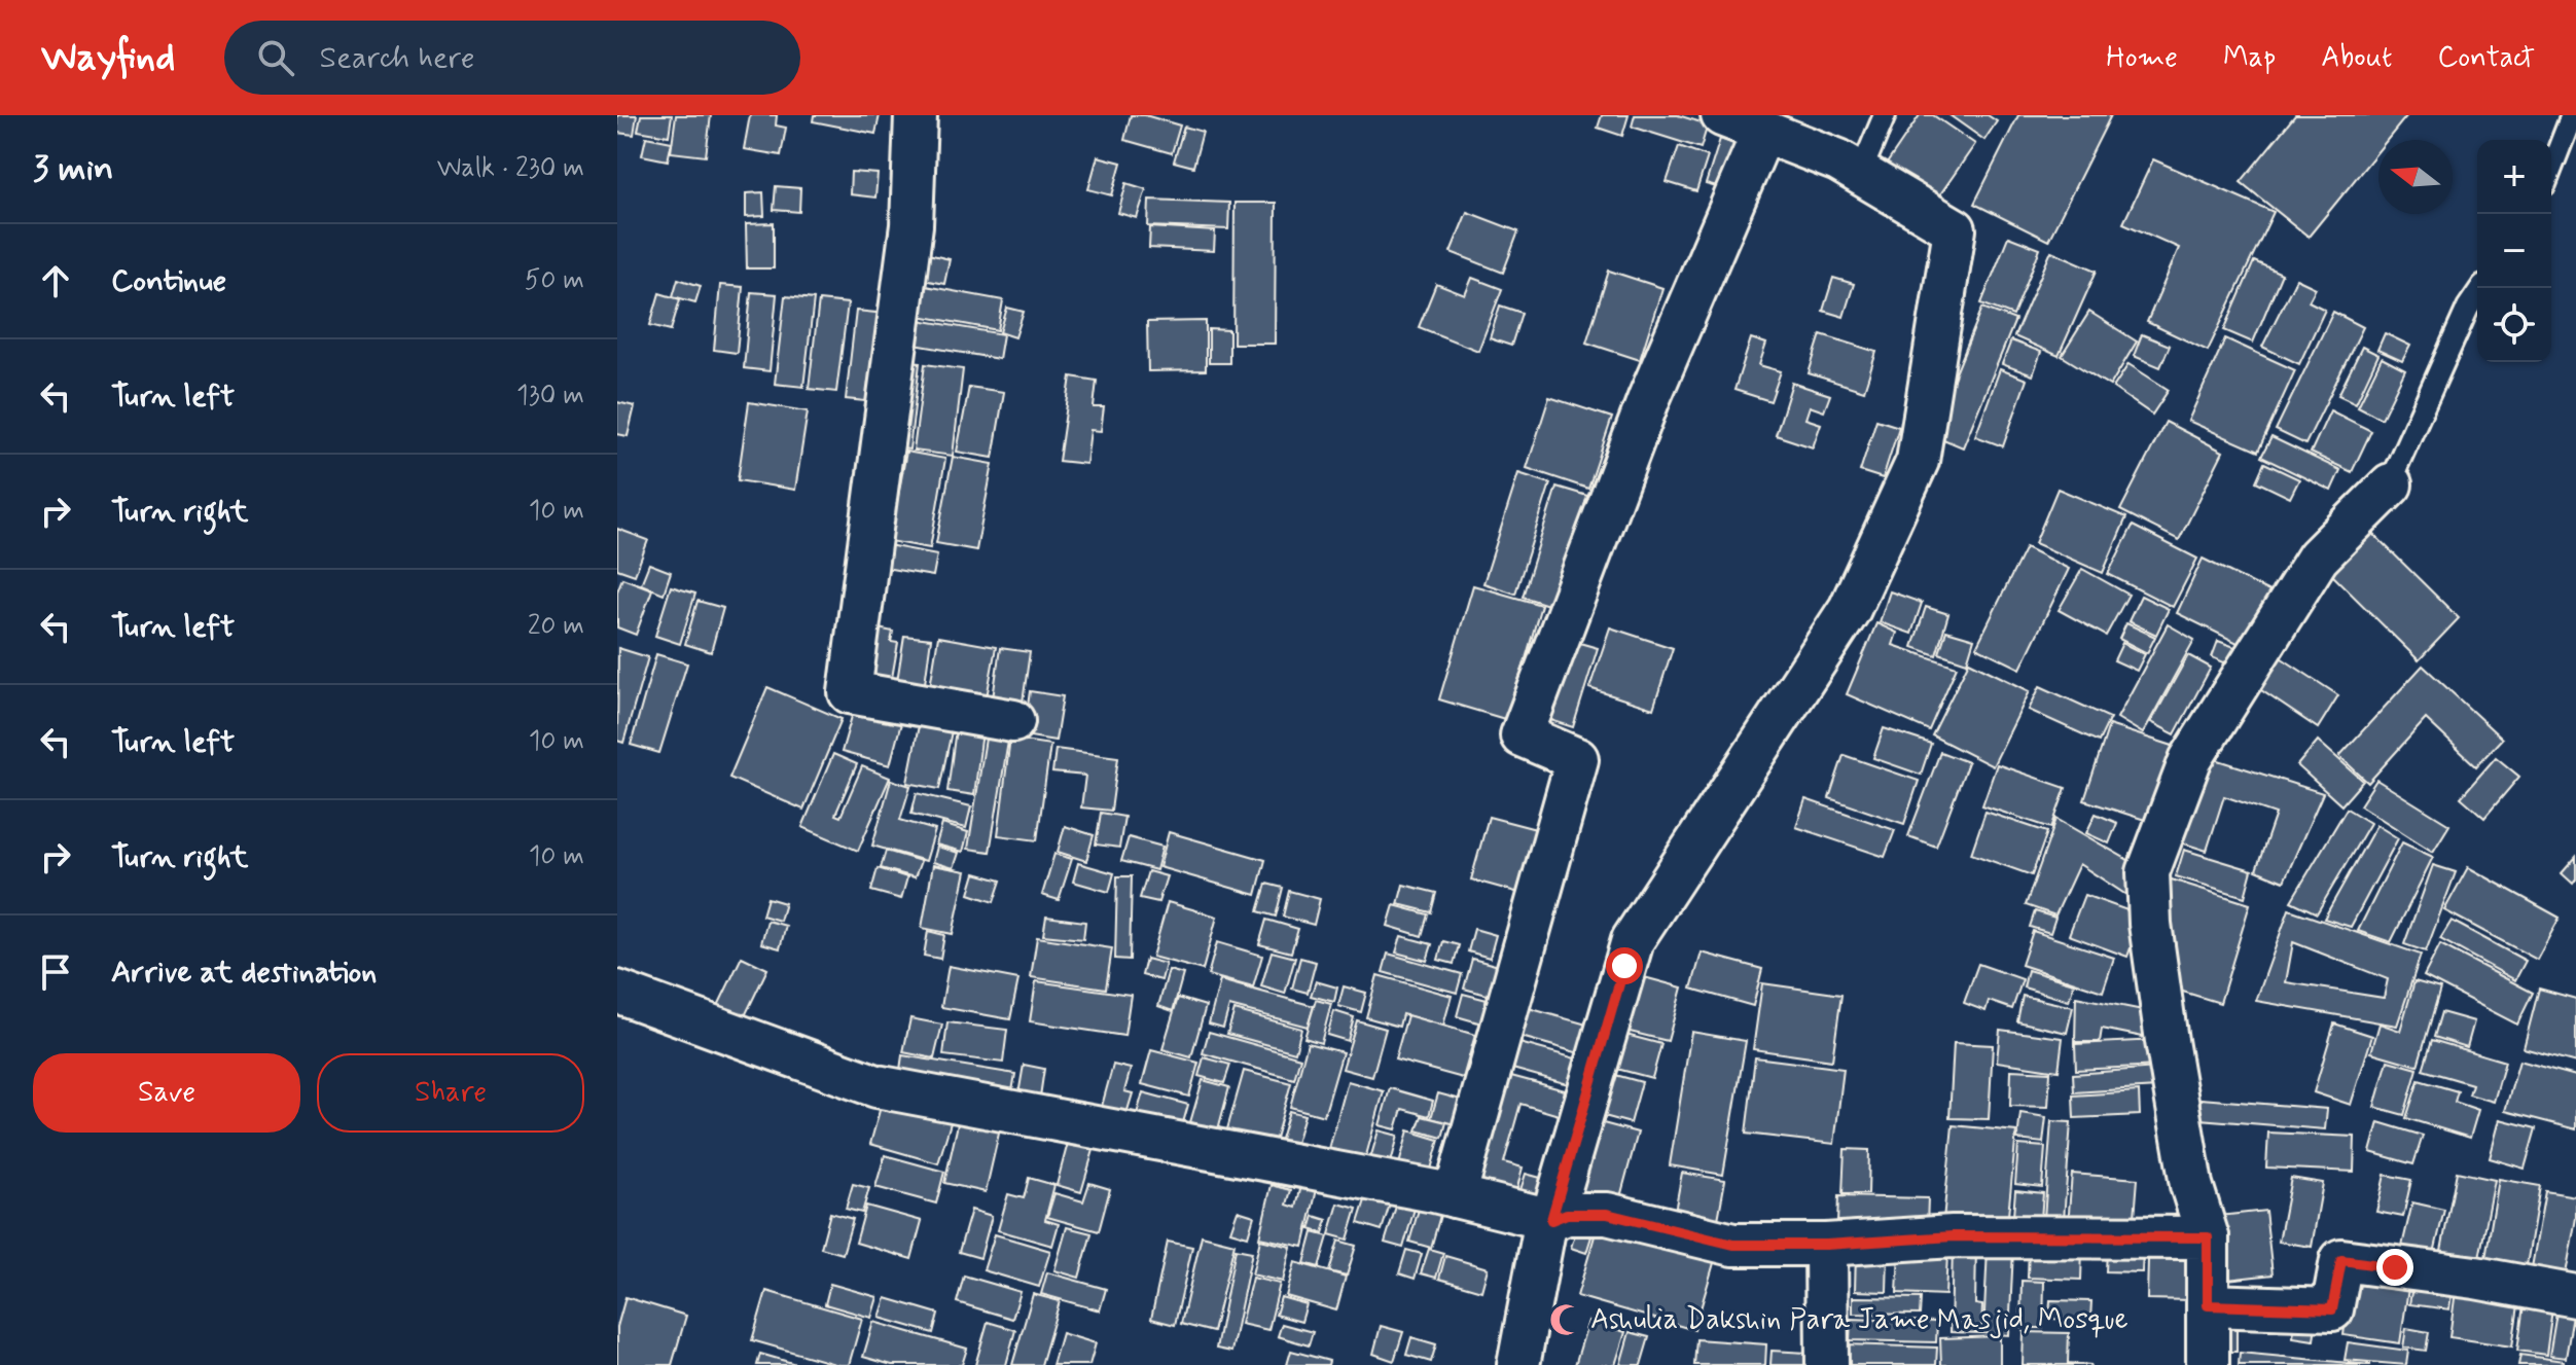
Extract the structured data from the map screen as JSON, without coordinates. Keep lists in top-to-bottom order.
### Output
{
  "places": {
    "mosque": ["Ashulia Dakshin Para Jame Masjid, Mosque"]
  },
  "north": "left",
  "page": {
    "header": "Wayfind",
    "search": "Search here",
    "nav": [
      "Home",
      "Map",
      "About",
      "Contact"
    ],
    "heading": ["3 min", "Walk · 230 m"],
    "map_buttons": ["+", "−"],
    "list": [
      ["Continue", "50 m"],
      ["Turn left", "130 m"],
      ["Turn right", "10 m"],
      ["Turn left", "20 m"],
      ["Turn left", "10 m"],
      ["Turn right", "10 m"],
      "Arrive at destination"
    ],
    "buttons": ["Save", "Share"]
  }
}
